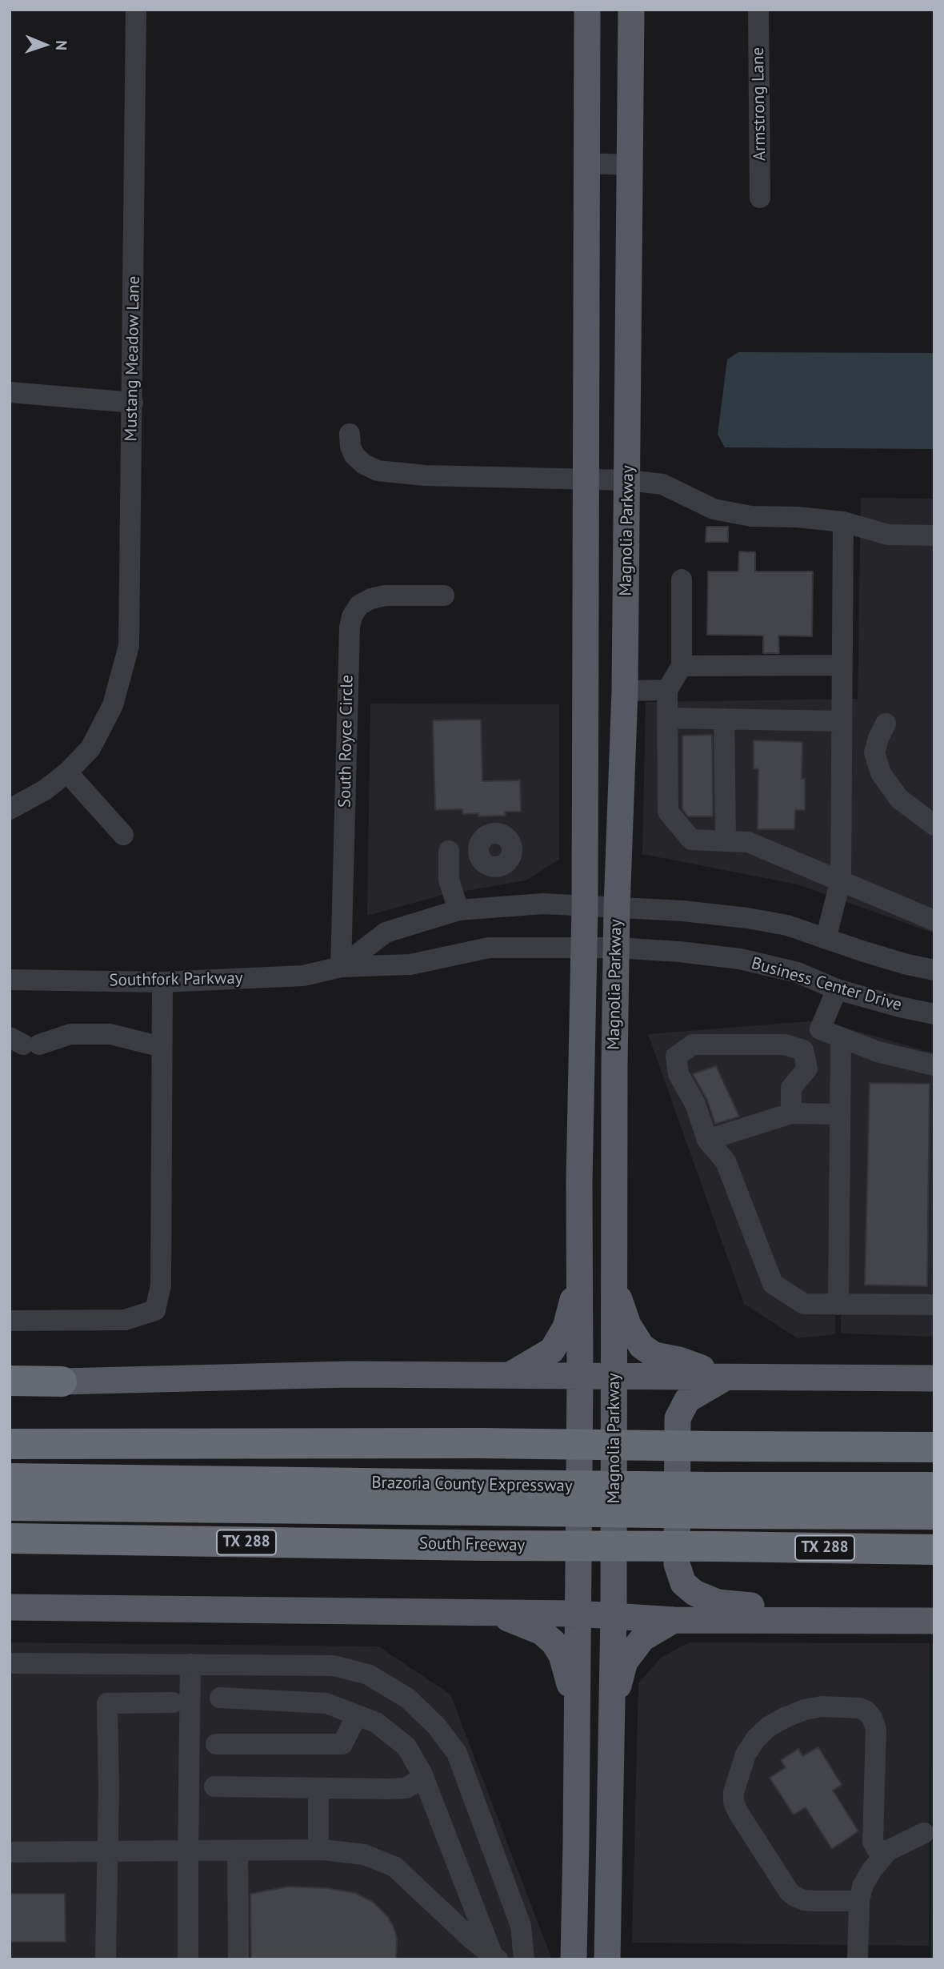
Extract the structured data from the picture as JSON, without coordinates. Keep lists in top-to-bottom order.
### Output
{
  "streets": {
    "highway": ["Brazoria County Expressway", "TX 288", "South Freeway"],
    "main road": ["Magnolia Parkway"],
    "street": [
      "Armstrong Lane",
      "Mustang Meadow Lane",
      "South Royce Circle",
      "Southfork Parkway",
      "Business Center Drive"
    ]
  },
  "crossings": [
    ["Magnolia Parkway", "Southfork Parkway"],
    ["Magnolia Parkway", "Business Center Drive"],
    ["South Royce Circle", "Southfork Parkway"],
    ["Southfork Parkway", "Business Center Drive"]
  ],
  "north": "right"
}
